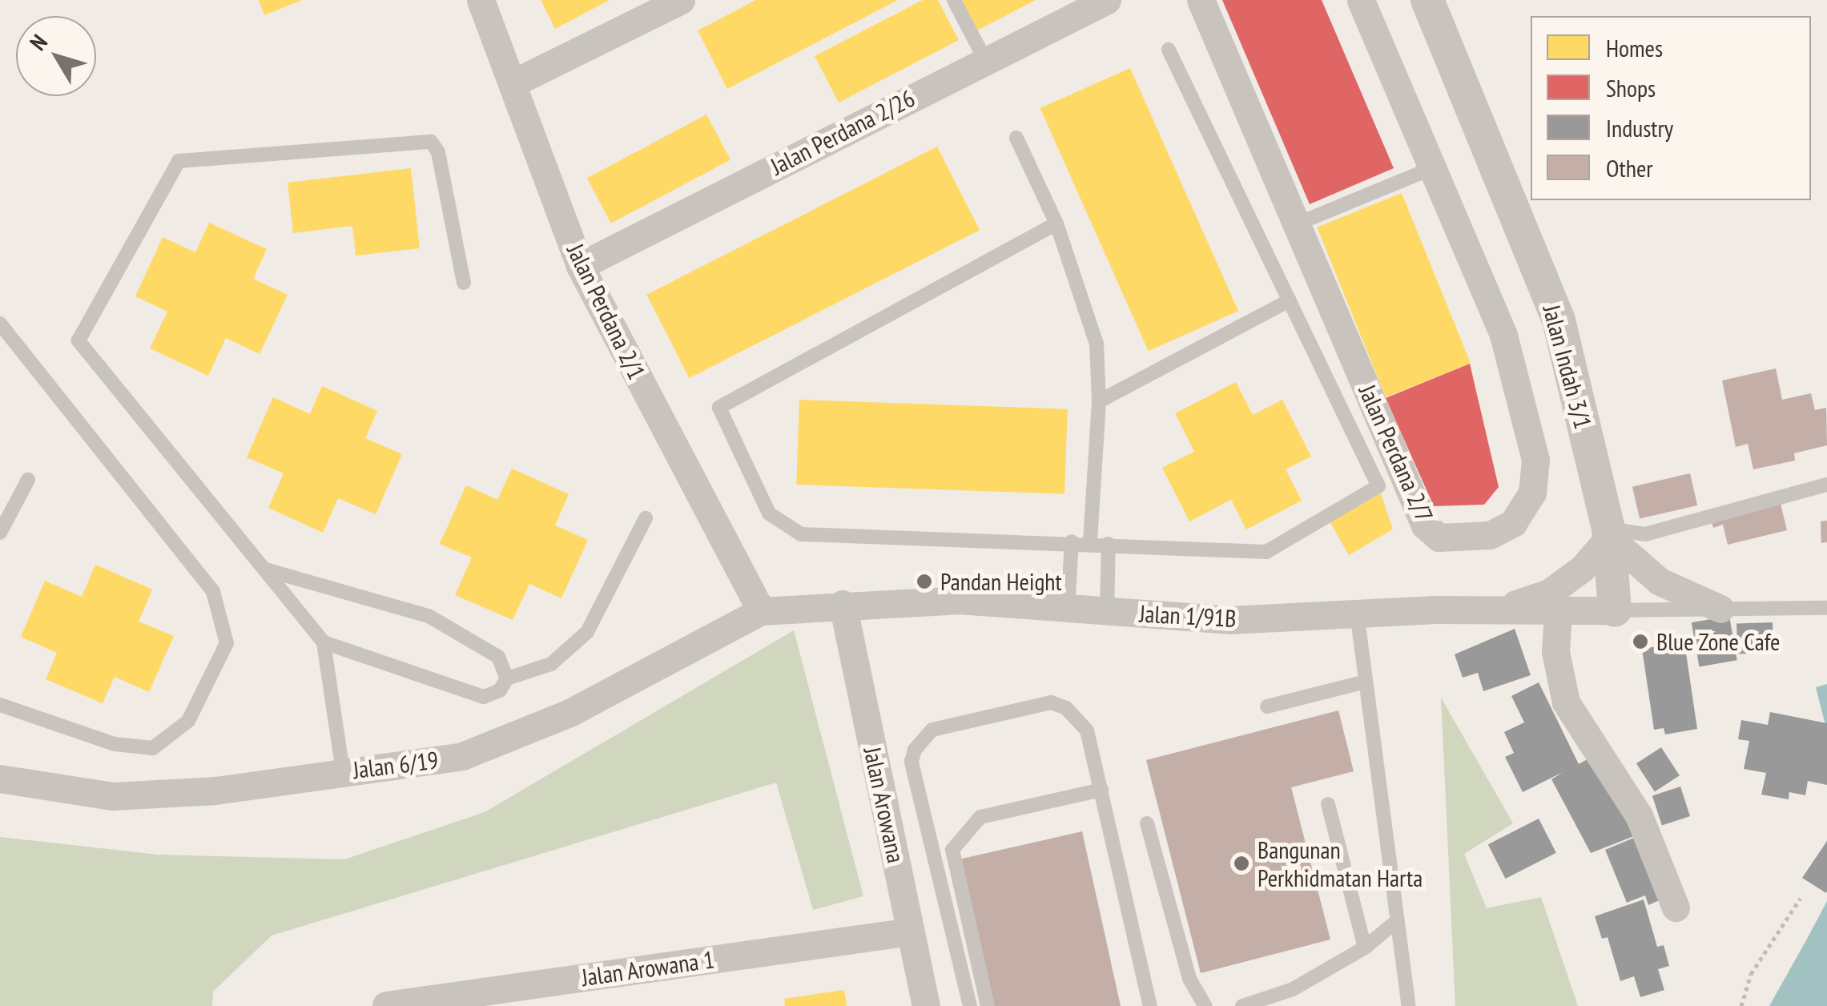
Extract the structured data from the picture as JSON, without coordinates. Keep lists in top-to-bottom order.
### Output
{
  "streets": {
    "street": [
      "Jalan Perdana 2/26",
      "Jalan Perdana 2/1",
      "Jalan Indah 3/1",
      "Jalan Perdana 2/7",
      "Jalan 1/91B",
      "Jalan 6/19",
      "Jalan Arowana",
      "Jalan Arowana 1"
    ]
  },
  "crossings": [
    ["Jalan Perdana 2/26", "Jalan Perdana 2/1"],
    ["Jalan Perdana 2/1", "Jalan 1/91B"],
    ["Jalan Perdana 2/1", "Jalan 6/19"],
    ["Jalan Indah 3/1", "Jalan 1/91B"],
    ["Jalan 1/91B", "Jalan 6/19"],
    ["Jalan 1/91B", "Jalan Arowana"],
    ["Jalan Arowana", "Jalan Arowana 1"]
  ],
  "places": ["Pandan Height", "Blue Zone Cafe", "Bangunan Perkhidmatan Harta"],
  "legend": [
    "Homes",
    "Shops",
    "Industry",
    "Other"
  ],
  "north": "top left"
}
